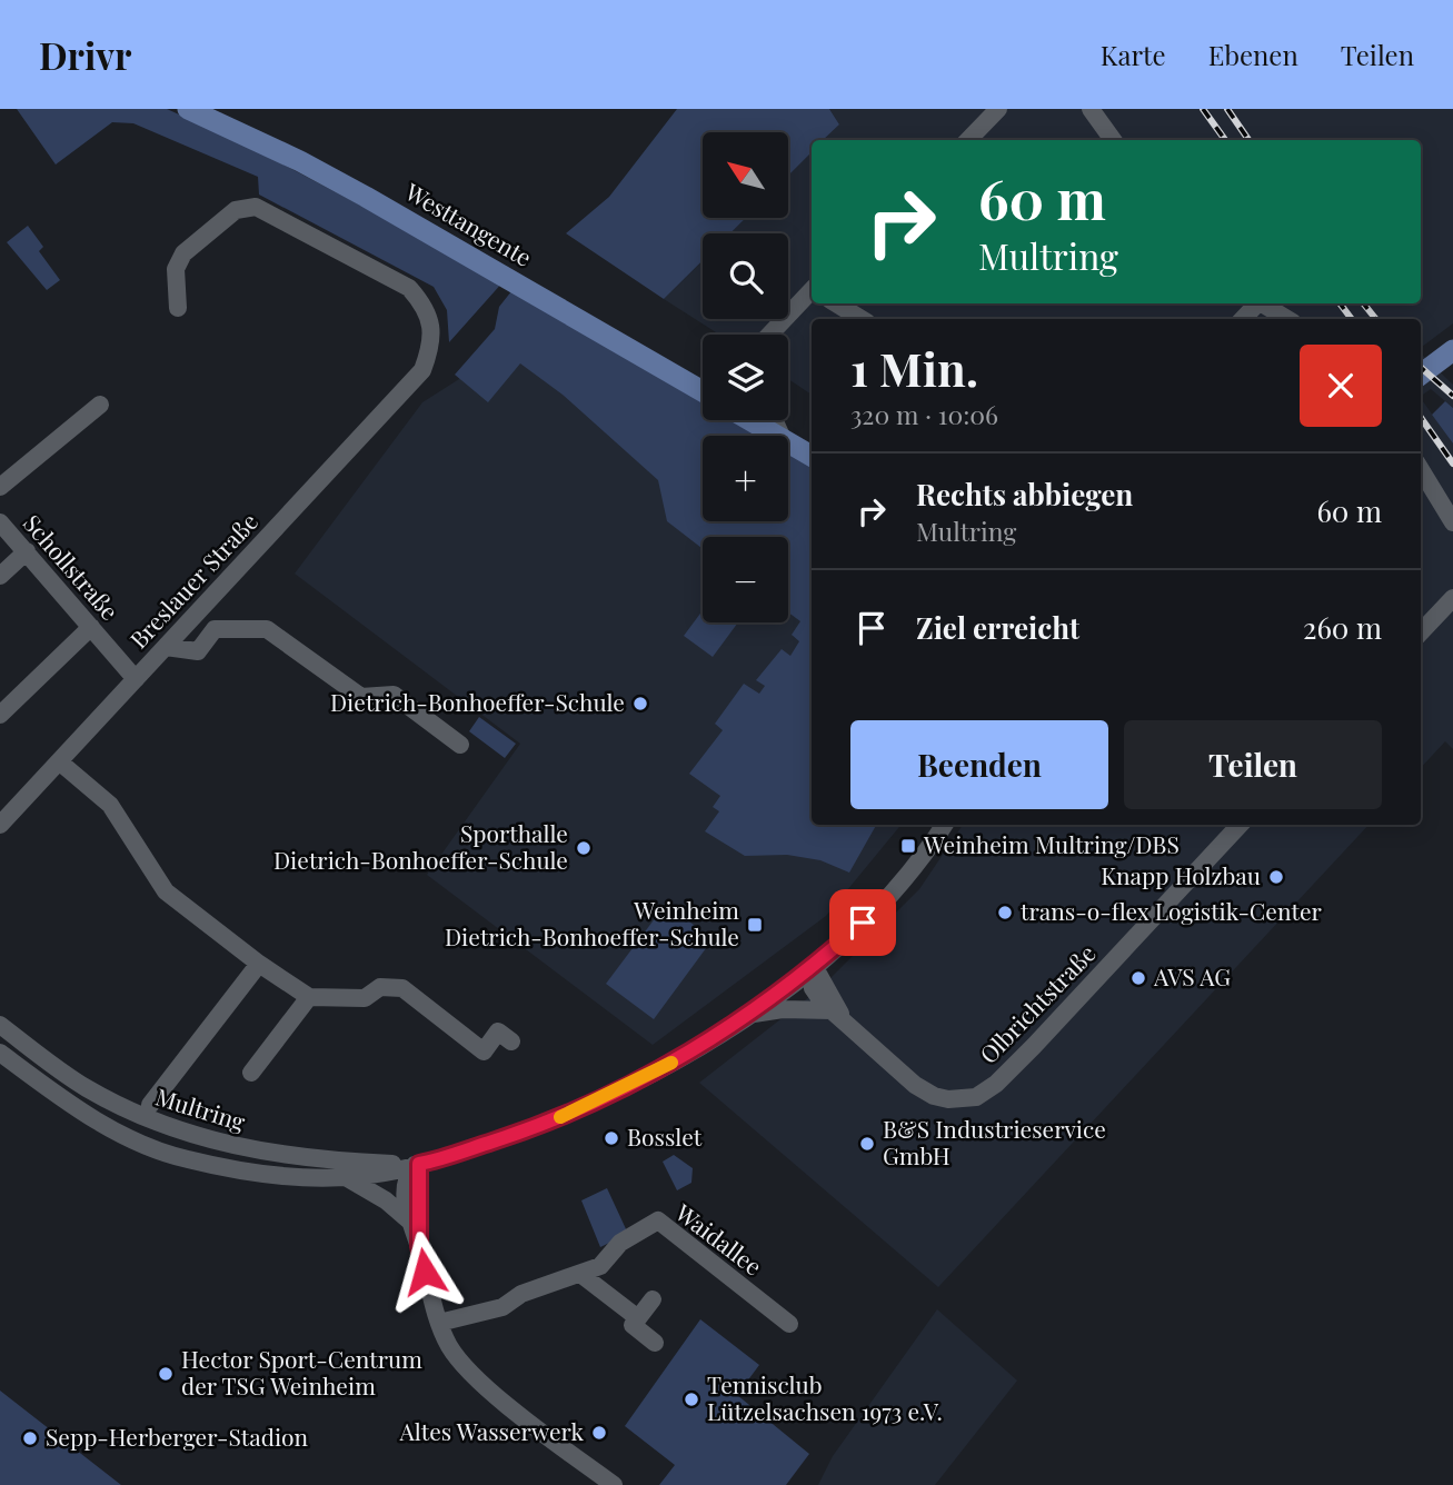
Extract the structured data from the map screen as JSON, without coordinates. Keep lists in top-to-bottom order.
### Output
{
  "streets": {
    "main road": ["Westtangente"],
    "street": [
      "Schollstraße",
      "Breslauer Straße",
      "Olbrichtstraße",
      "Multring",
      "Waidallee"
    ]
  },
  "crossings": [
    ["Schollstraße", "Breslauer Straße"],
    ["Olbrichtstraße", "Multring"]
  ],
  "places": {
    "other": [
      "Dietrich-Bonhoeffer-Schule",
      "Sporthalle Dietrich-Bonhoeffer-Schule",
      "Knapp Holzbau",
      "trans-o-flex Logistik-Center",
      "AVS AG",
      "Bosslet",
      "B&S Industrieservice GmbH",
      "Hector Sport-Centrum der TSG Weinheim",
      "Tennisclub Lützelsachsen 1973 e.V.",
      "Altes Wasserwerk",
      "Sepp-Herberger-Stadion"
    ],
    "transit": ["Weinheim Multring/DBS", "Weinheim Dietrich-Bonhoeffer-Schule"]
  },
  "north": "top left",
  "page": {
    "header": "Drivr",
    "nav": ["Karte", "Ebenen", "Teilen"],
    "map_buttons": ["+", "−"],
    "turn": ["60 m", "Multring"],
    "heading": ["1 Min.", "320 m · 10:06"],
    "list": [
      {
        "name": "Rechts abbiegen",
        "note": "Multring",
        "value": "60 m"
      },
      {
        "name": "Ziel erreicht",
        "value": "260 m"
      }
    ],
    "buttons": ["Beenden", "Teilen"]
  }
}
